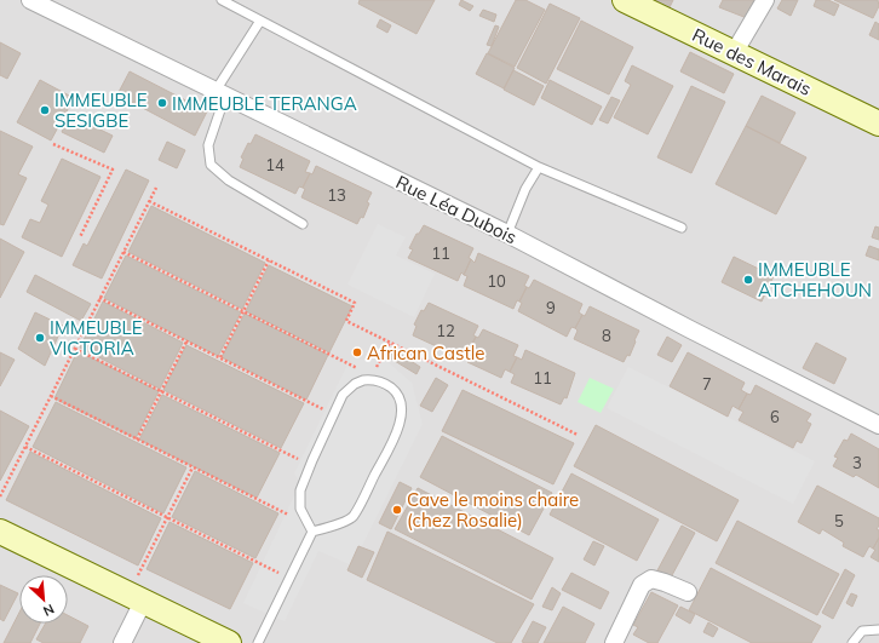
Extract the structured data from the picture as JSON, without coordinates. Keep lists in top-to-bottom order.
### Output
{
  "streets": {
    "street": ["Rue des Marais", "Rue Léa Dubois"]
  },
  "places": [
    "IMMEUBLE TERANGA",
    "IMMEUBLE SESIGBE",
    "IMMEUBLE ATCHEHOUN",
    "IMMEUBLE VICTORIA",
    "African Castle",
    "Cave le moins chaire (chez Rosalie)"
  ],
  "house_numbers": [
    "14",
    "13",
    "11",
    "10",
    "9",
    "12",
    "8",
    "11",
    "7",
    "6",
    "3",
    "5"
  ],
  "north": "bottom right"
}
